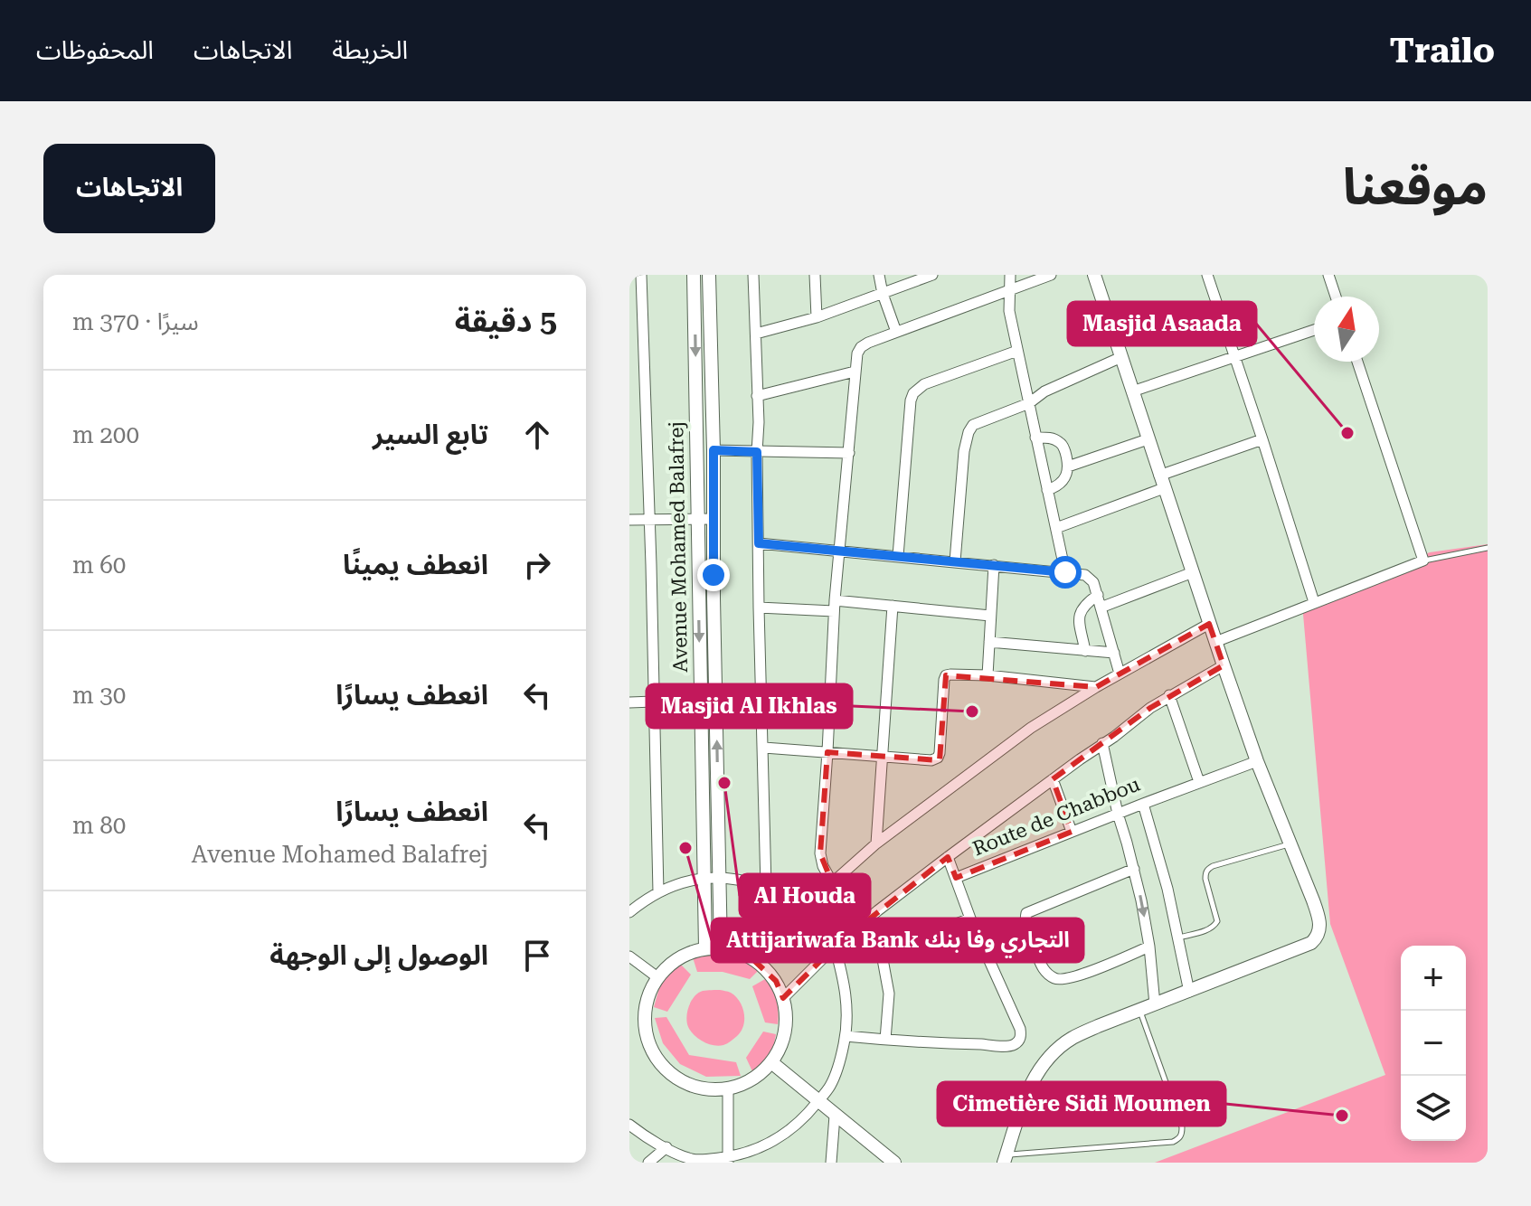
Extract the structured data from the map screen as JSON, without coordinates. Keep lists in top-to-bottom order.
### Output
{
  "streets": {
    "street": ["Avenue Mohamed Balafrej", "Route de Chabbou"]
  },
  "places": [
    "Masjid Asaada",
    "Masjid Al Ikhlas",
    "Al Houda",
    "Attijariwafa Bank التجاري وفا بنك",
    "Cimetière Sidi Moumen"
  ],
  "north": "top",
  "page": {
    "header": "Trailo",
    "nav": ["الخريطة", "الاتجاهات", "المحفوظات"],
    "title": "موقعنا",
    "buttons": "الاتجاهات",
    "heading": ["5 دقيقة", "سيرًا · 370 m"],
    "list": [
      ["تابع السير", "200 m"],
      ["انعطف يمينًا", "60 m"],
      ["انعطف يسارًا", "30 m"],
      ["انعطف يسارًا", "Avenue Mohamed Balafrej", "80 m"],
      "الوصول إلى الوجهة"
    ],
    "map_buttons": ["+", "−"]
  }
}
